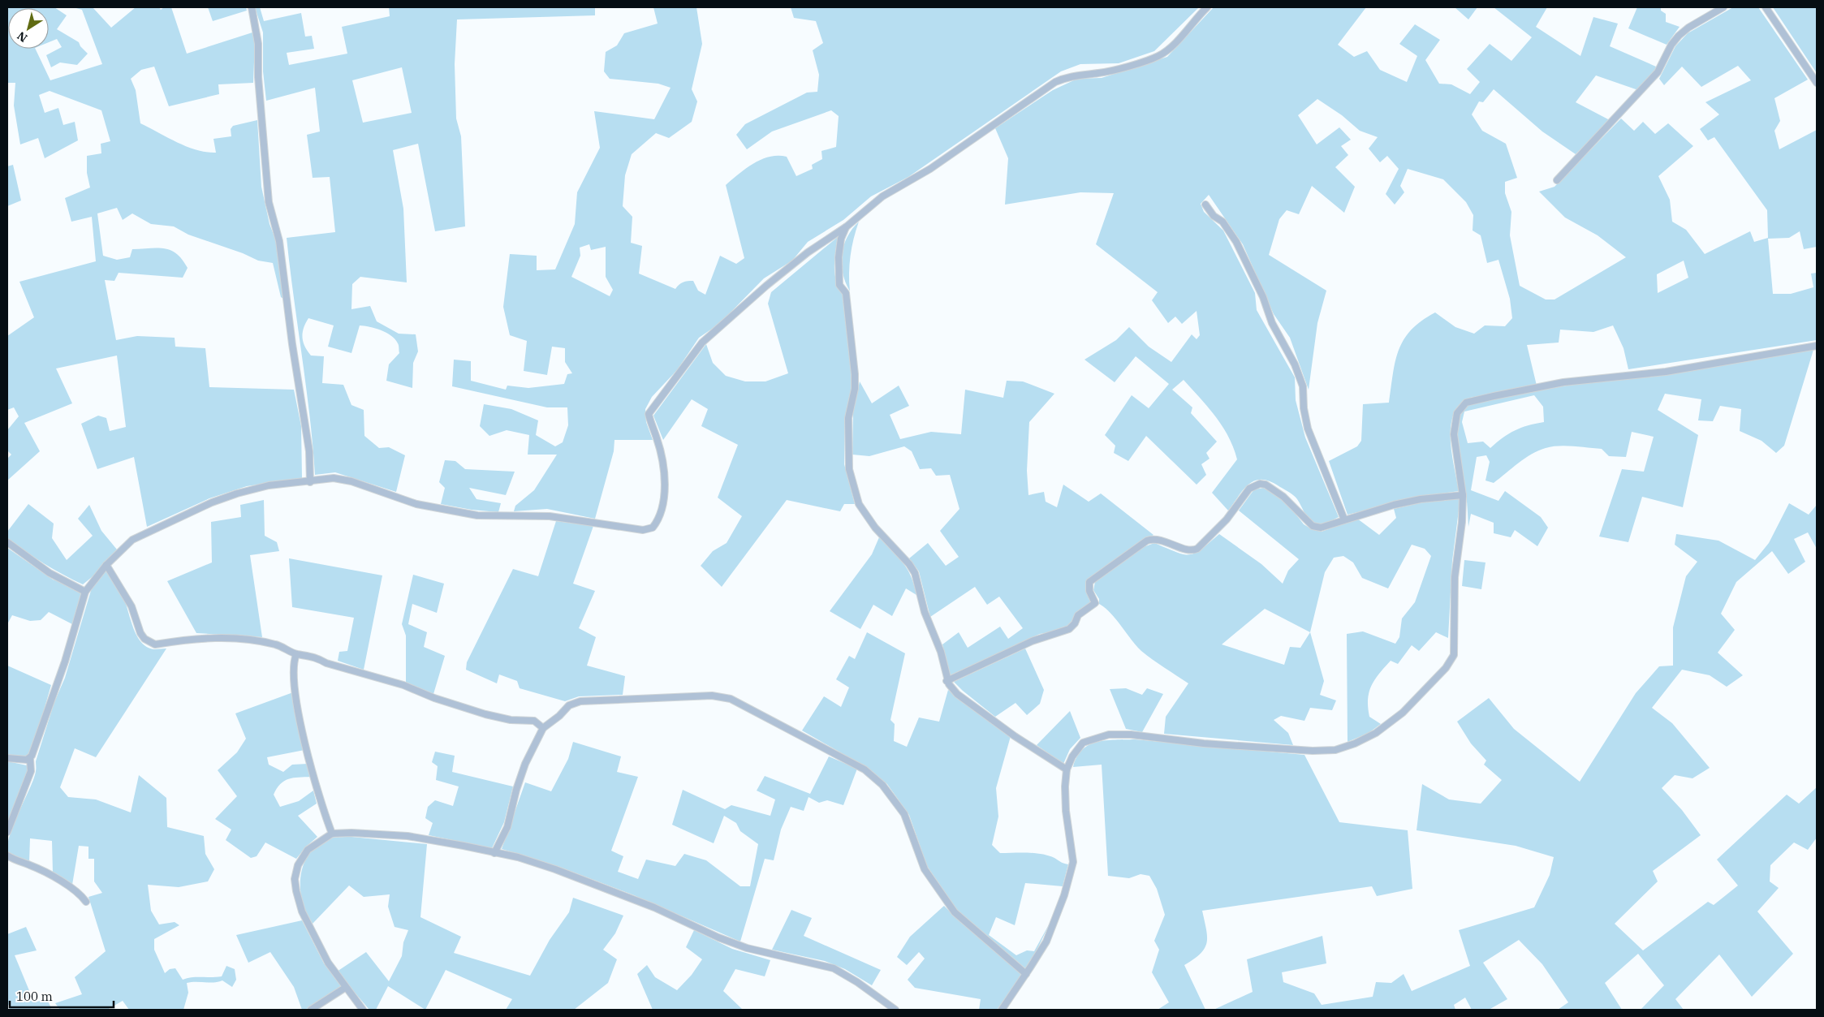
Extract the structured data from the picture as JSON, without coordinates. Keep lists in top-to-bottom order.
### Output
{
  "scale_bar": "100 m",
  "north": "bottom left"
}
